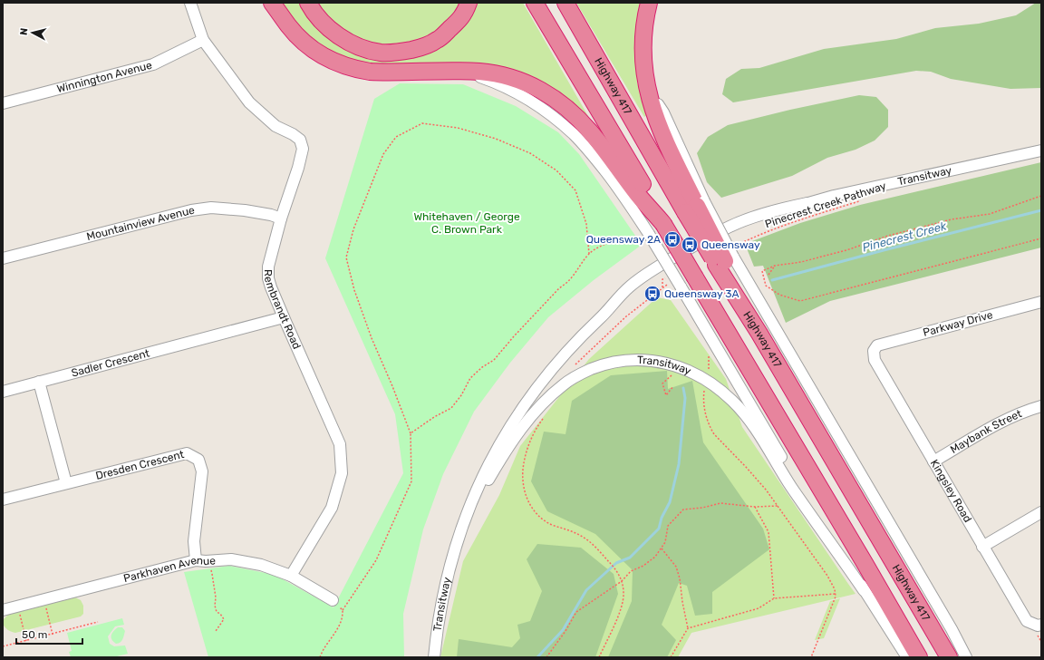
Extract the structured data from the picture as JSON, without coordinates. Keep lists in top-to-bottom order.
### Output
{
  "streets": {
    "highway": ["Highway 417"],
    "street": [
      "Winnington Avenue",
      "Transitway",
      "Mountainview Avenue",
      "Rembrandt Road",
      "Parkway Drive",
      "Sadler Crescent",
      "Maybank Street",
      "Dresden Crescent",
      "Kingsley Road",
      "Parkhaven Avenue"
    ],
    "path": ["Pinecrest Creek Pathway"]
  },
  "crossings": [
    ["Winnington Avenue", "Rembrandt Road"],
    ["Highway 417", "Pinecrest Creek Pathway"],
    ["Mountainview Avenue", "Rembrandt Road"],
    ["Rembrandt Road", "Sadler Crescent"],
    ["Rembrandt Road", "Parkhaven Avenue"],
    ["Parkway Drive", "Kingsley Road"],
    ["Maybank Street", "Kingsley Road"],
    ["Dresden Crescent", "Parkhaven Avenue"]
  ],
  "water": ["Pinecrest Creek"],
  "parks": ["Whitehaven / George C. Brown Park"],
  "places": {
    "bus stop": ["Queensway 2A", "Queensway", "Queensway 3A"]
  },
  "scale_bar": "50 m",
  "north": "left"
}
